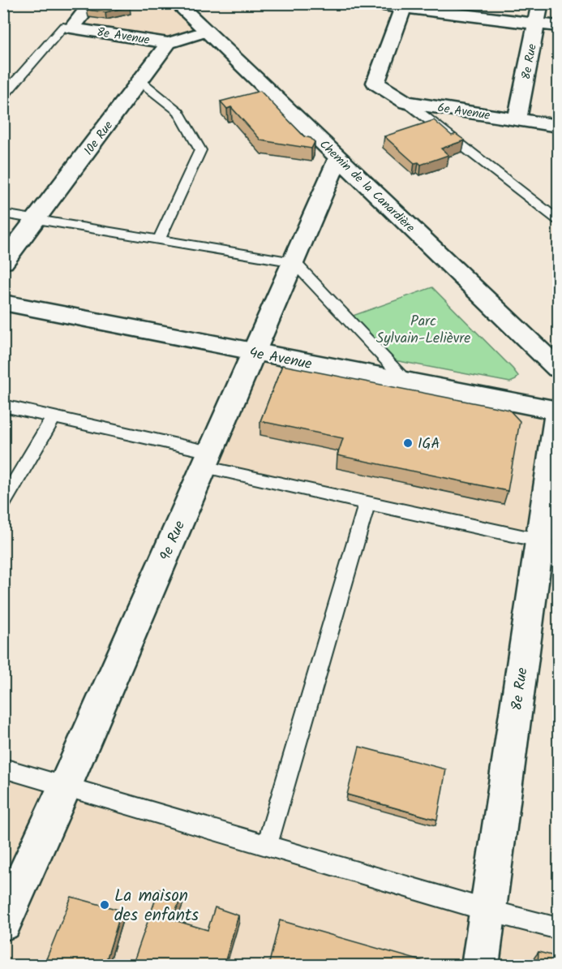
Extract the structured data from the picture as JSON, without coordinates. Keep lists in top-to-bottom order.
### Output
{
  "streets": {
    "street": [
      "8e Avenue",
      "8e Rue",
      "6e Avenue",
      "10e Rue",
      "Chemin de la Canardière",
      "4e Avenue",
      "9e Rue"
    ]
  },
  "crossings": [
    ["8e Avenue", "10e Rue"],
    ["8e Avenue", "Chemin de la Canardière"],
    ["8e Rue", "6e Avenue"],
    ["8e Rue", "4e Avenue"],
    ["Chemin de la Canardière", "9e Rue"],
    ["4e Avenue", "9e Rue"]
  ],
  "parks": ["Parc Sylvain-Lelièvre"],
  "places": ["IGA", "La maison des enfants"]
}
